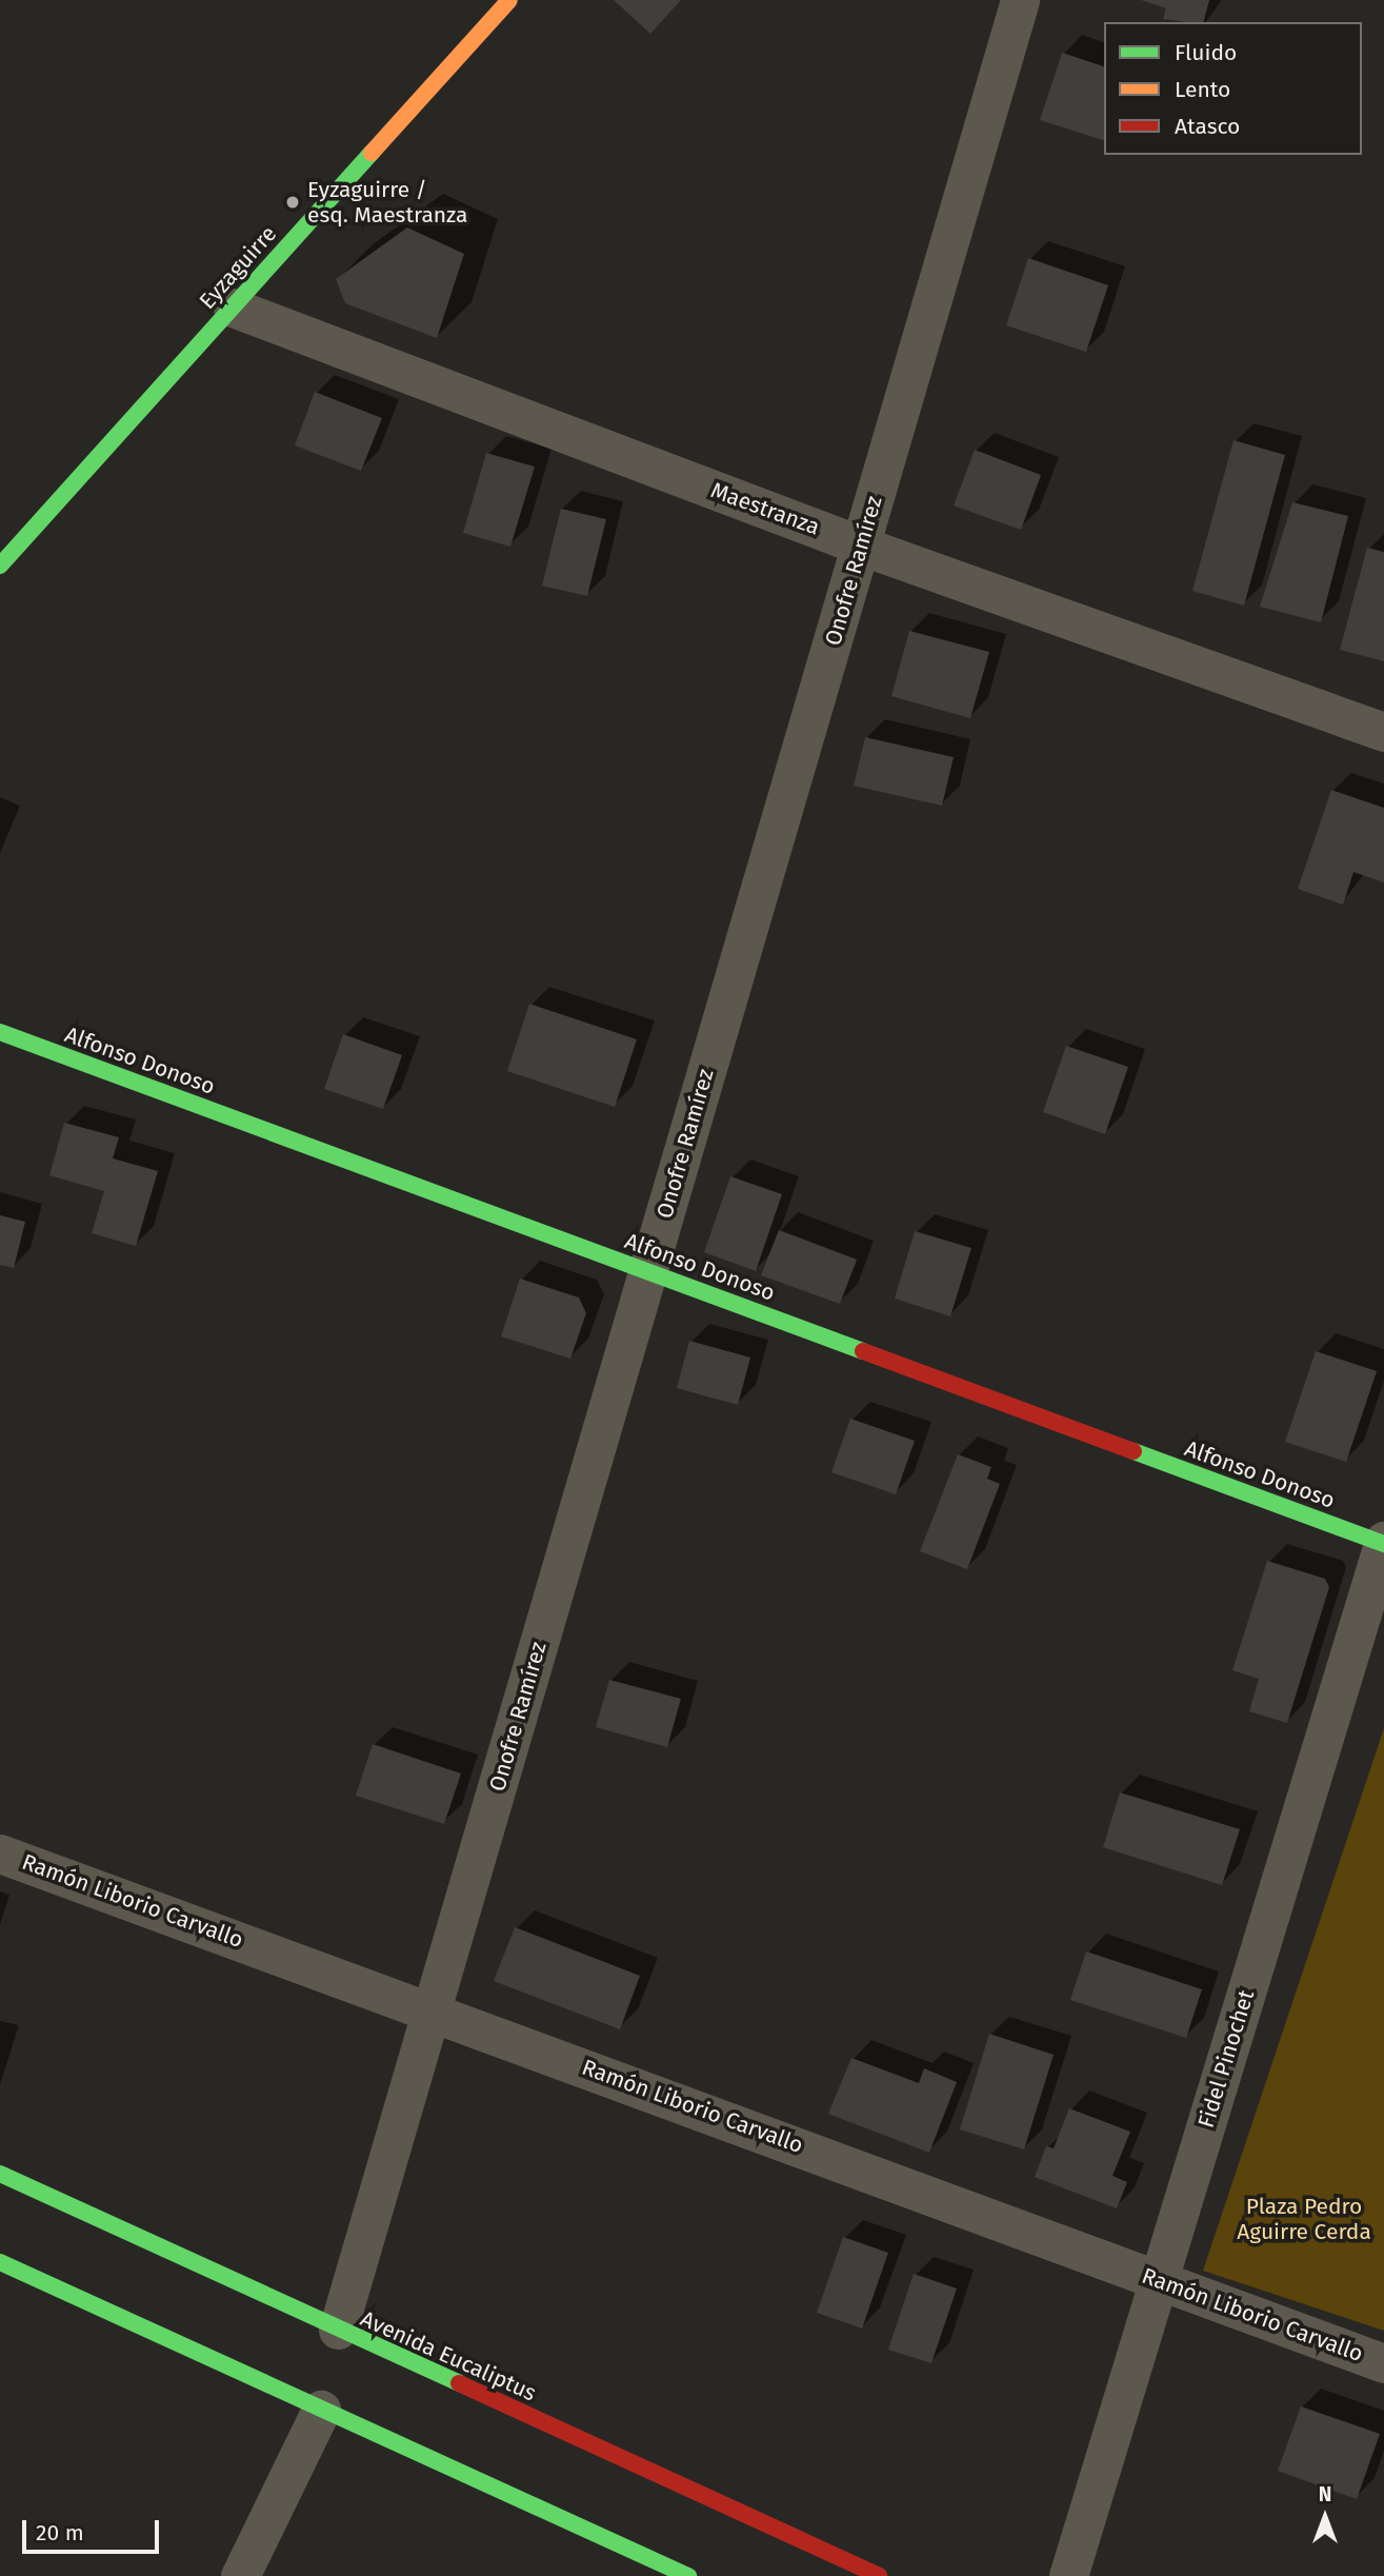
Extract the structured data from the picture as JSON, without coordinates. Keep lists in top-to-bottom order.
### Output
{
  "streets": {
    "main road": ["Eyzaguirre", "Alfonso Donoso", "Avenida Eucaliptus"],
    "street": [
      "Maestranza",
      "Onofre Ramírez",
      "Ramón Liborio Carvallo",
      "Fidel Pinochet"
    ]
  },
  "crossings": [
    ["Eyzaguirre", "Maestranza"],
    ["Maestranza", "Onofre Ramírez"],
    ["Onofre Ramírez", "Alfonso Donoso"],
    ["Onofre Ramírez", "Ramón Liborio Carvallo"],
    ["Onofre Ramírez", "Avenida Eucaliptus"],
    ["Alfonso Donoso", "Fidel Pinochet"],
    ["Ramón Liborio Carvallo", "Fidel Pinochet"]
  ],
  "parks": ["Plaza Pedro Aguirre Cerda"],
  "places": ["Eyzaguirre / esq. Maestranza"],
  "legend": ["Fluido", "Lento", "Atasco"],
  "scale_bar": "20 m",
  "north": "top"
}
